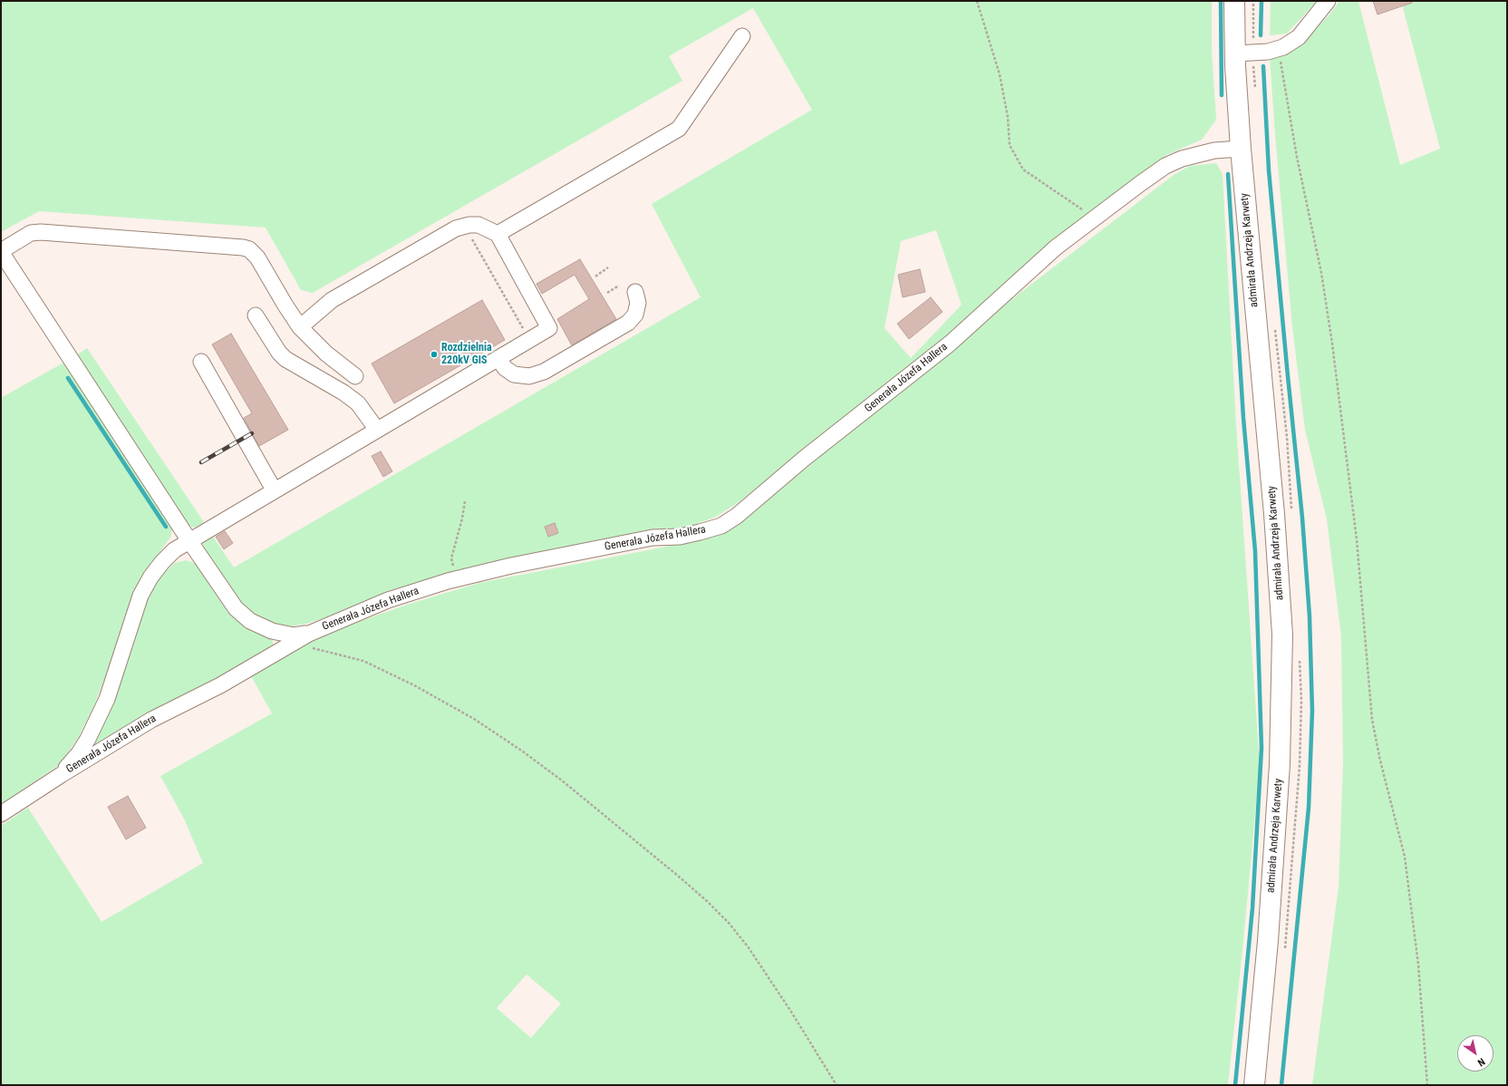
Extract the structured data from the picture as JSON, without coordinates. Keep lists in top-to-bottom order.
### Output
{
  "streets": {
    "main road": ["admirała Andrzeja Karwety"],
    "street": ["Generała Józefa Hallera"]
  },
  "crossings": [
    ["admirała Andrzeja Karwety", "Generała Józefa Hallera"]
  ],
  "places": ["Rozdzielnia 220kV GIS"],
  "north": "bottom right"
}
